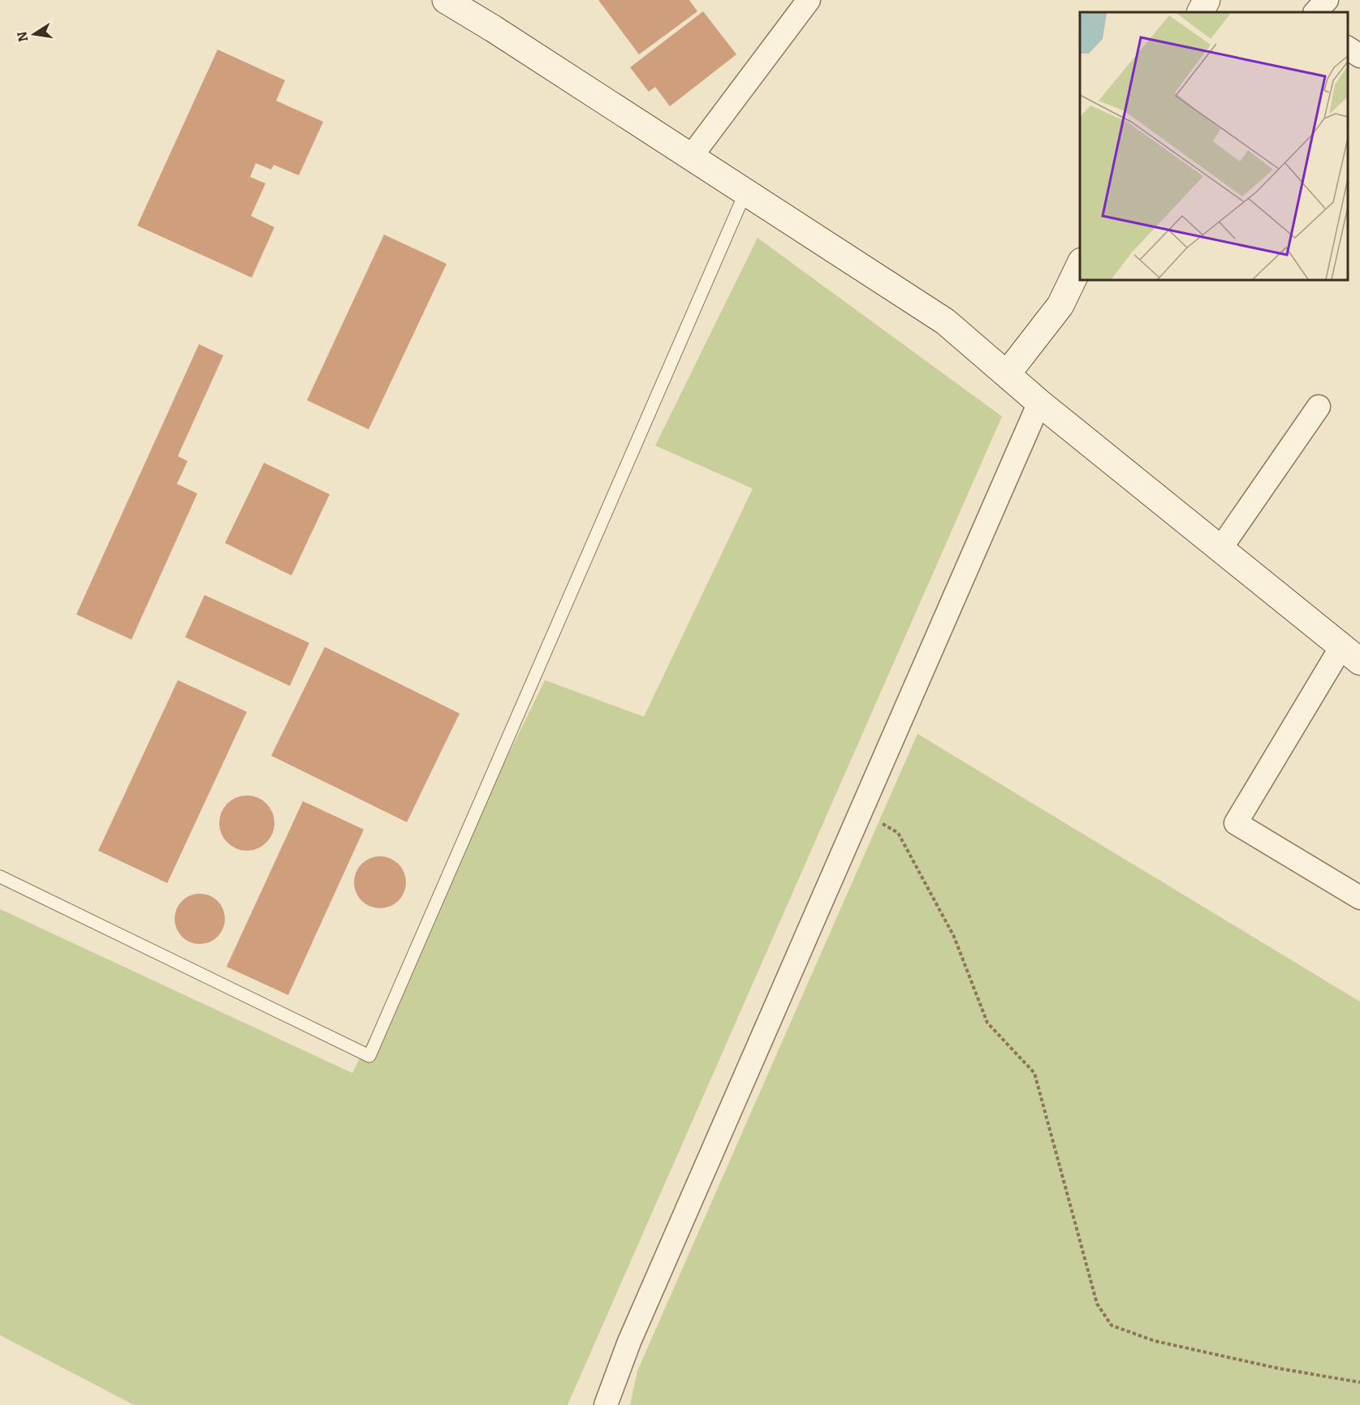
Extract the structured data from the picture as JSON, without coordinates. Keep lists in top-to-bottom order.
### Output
{
  "north": "left"
}
